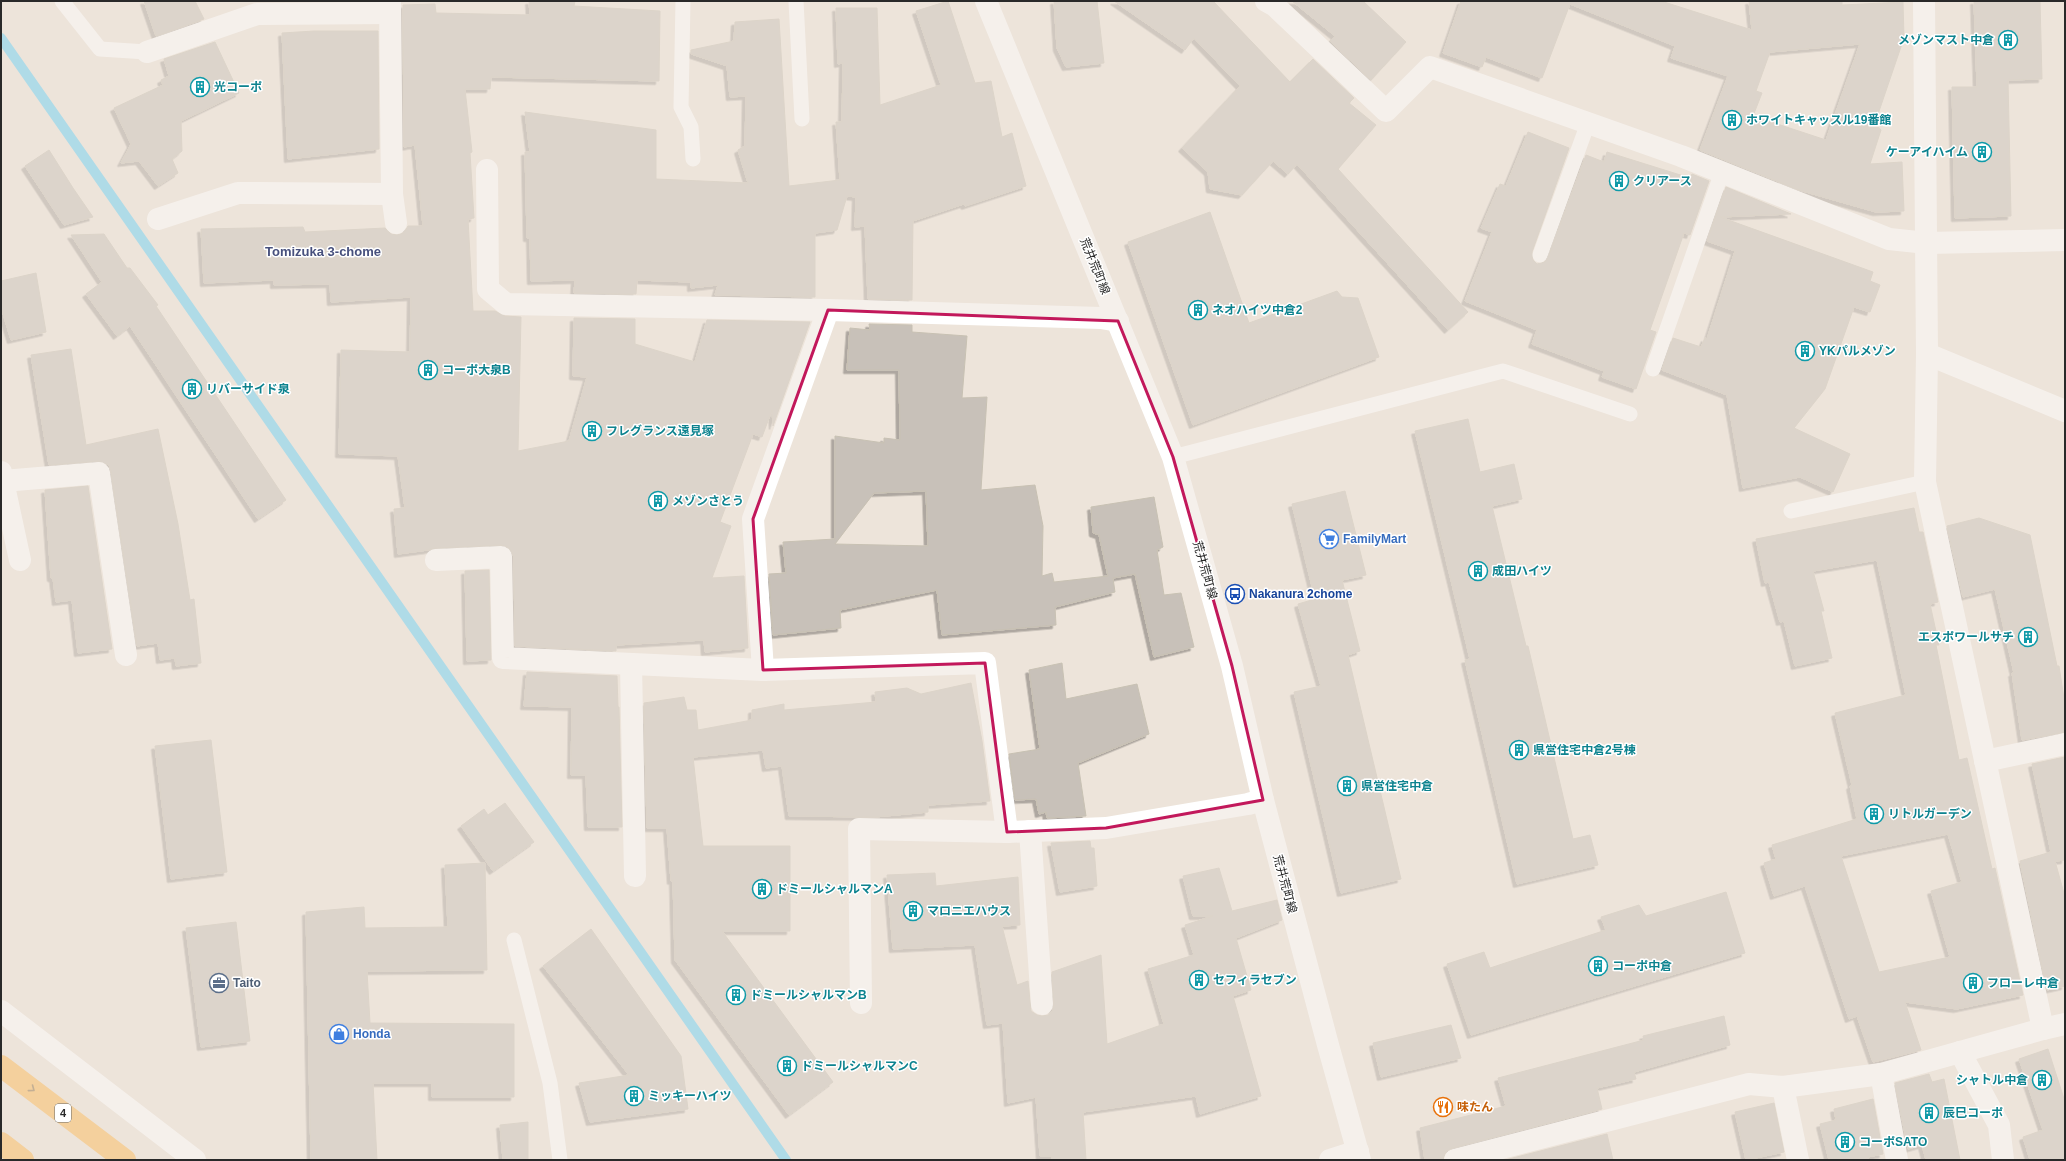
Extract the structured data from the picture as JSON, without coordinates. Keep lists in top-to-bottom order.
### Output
{
  "streets": {
    "highway": ["4"],
    "street": ["荒井荒町線"]
  },
  "districts": ["Tomizuka 3-chome"],
  "places": {
    "building": [
      "メゾンマスト中倉",
      "光コーポ",
      "ホワイトキャッスル19番館",
      "ケーアイハイム",
      "クリアース",
      "ネオハイツ中倉2",
      "YKパルメゾン",
      "コーポ大泉B",
      "リバーサイド泉",
      "フレグランス遠見塚",
      "メゾンさとう",
      "成田ハイツ",
      "エスポワールサチ",
      "県営住宅中倉2号棟",
      "県営住宅中倉",
      "リトルガーデン",
      "ドミールシャルマンA",
      "マロニエハウス",
      "コーポ中倉",
      "セフィラセブン",
      "フローレ中倉",
      "ドミールシャルマンB",
      "ドミールシャルマンC",
      "シャトル中倉",
      "ミッキーハイツ",
      "辰巳コーポ",
      "コーポSATO"
    ],
    "supermarket": ["FamilyMart"],
    "bus stop": ["Nakanura 2chome"],
    "office": ["Taito"],
    "shop": ["Honda"],
    "restaurant": ["味たん"]
  }
}
